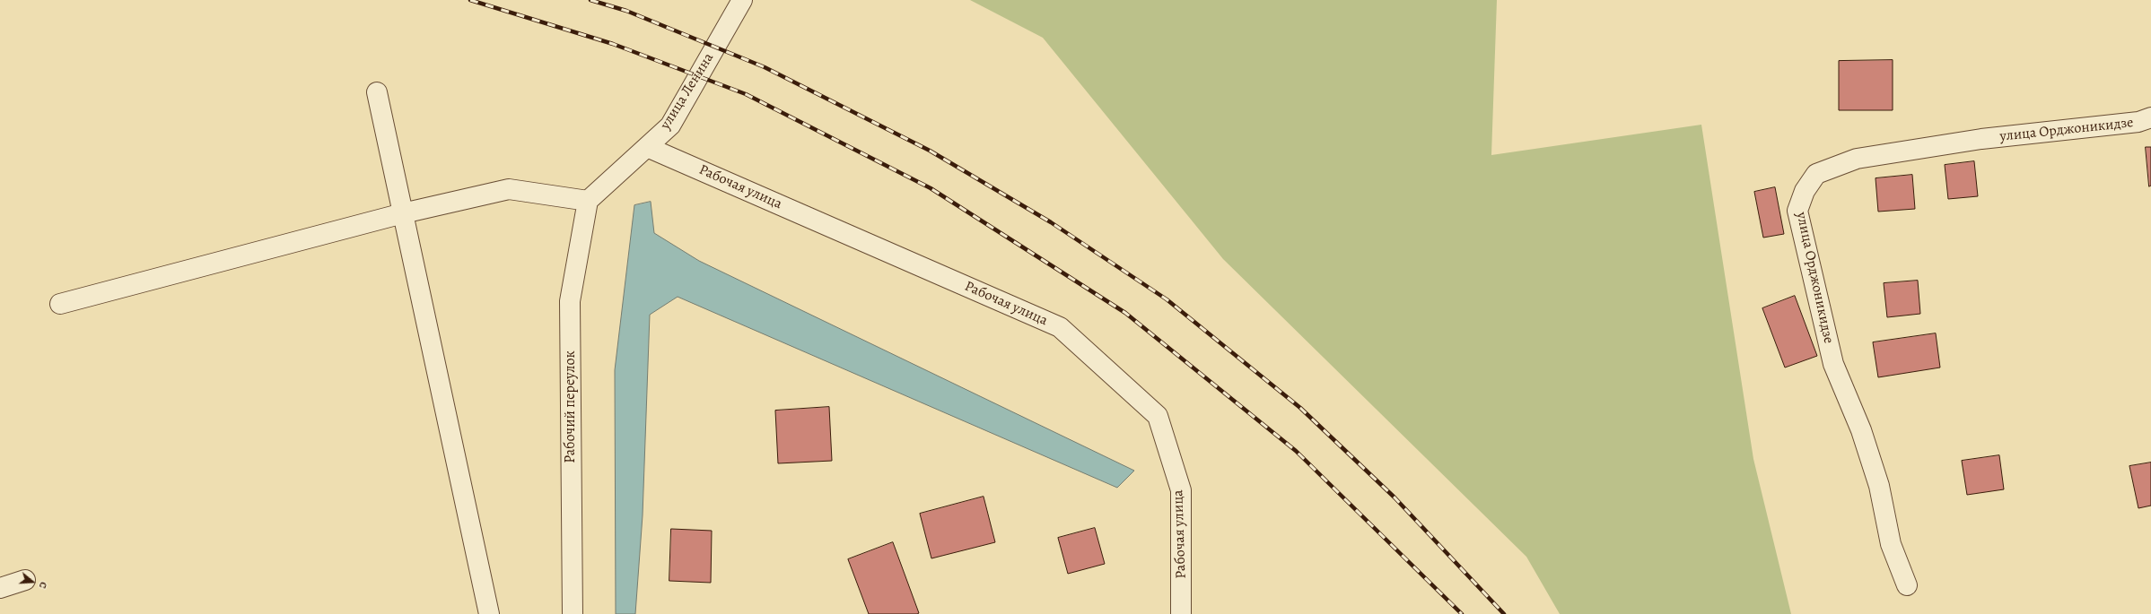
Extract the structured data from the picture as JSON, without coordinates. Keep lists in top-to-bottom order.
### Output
{
  "streets": {
    "street": [
      "улица Ленина",
      "улица Орджоникидзе",
      "Рабочая улица",
      "Рабочий переулок"
    ]
  },
  "crossings": [
    ["улица Ленина", "Рабочая улица"],
    ["улица Ленина", "Рабочий переулок"]
  ],
  "north": "right"
}
